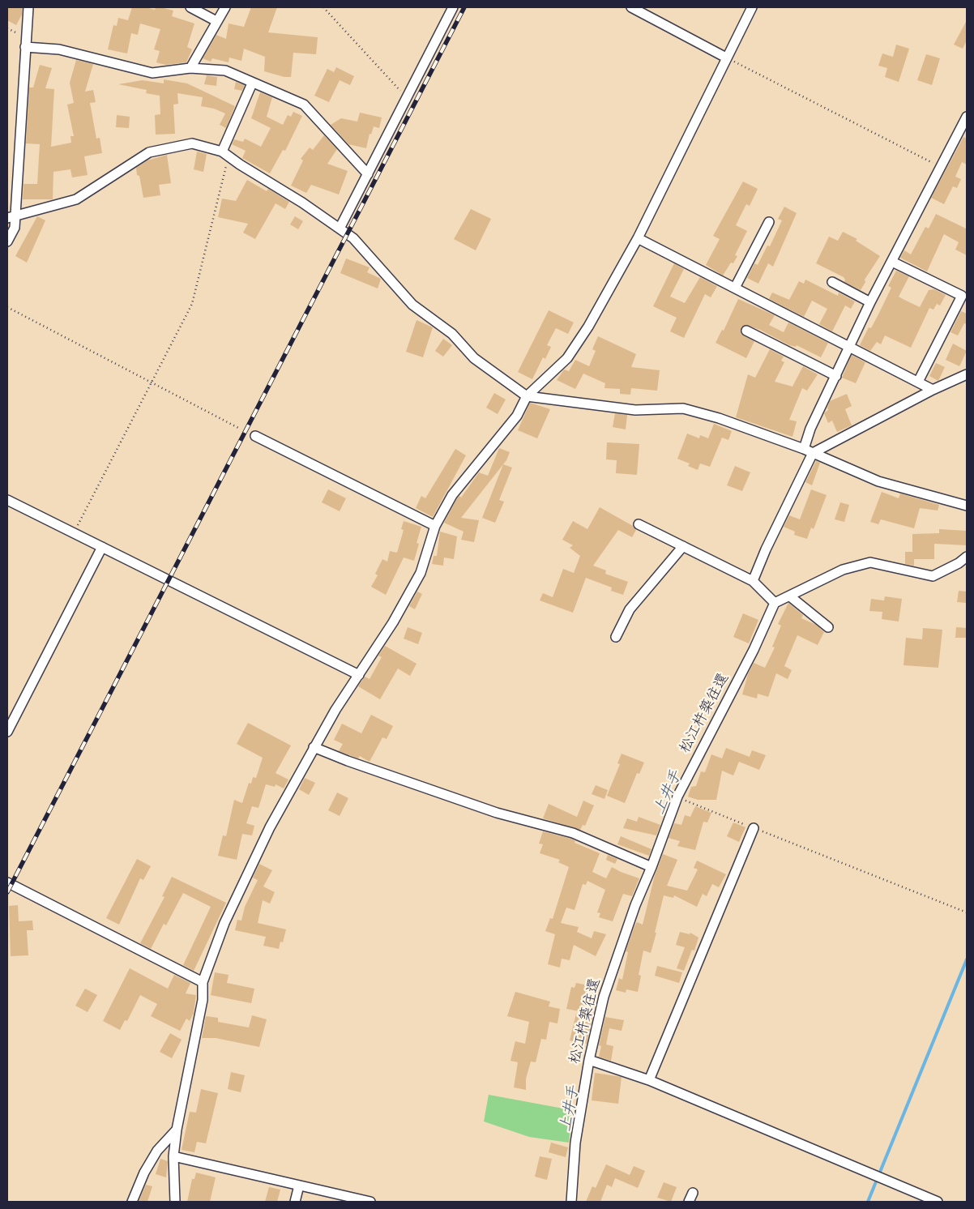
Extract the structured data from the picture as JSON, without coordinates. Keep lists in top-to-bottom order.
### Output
{
  "streets": {
    "street": ["松江杵築往還"]
  },
  "water": ["上井手"]
}
